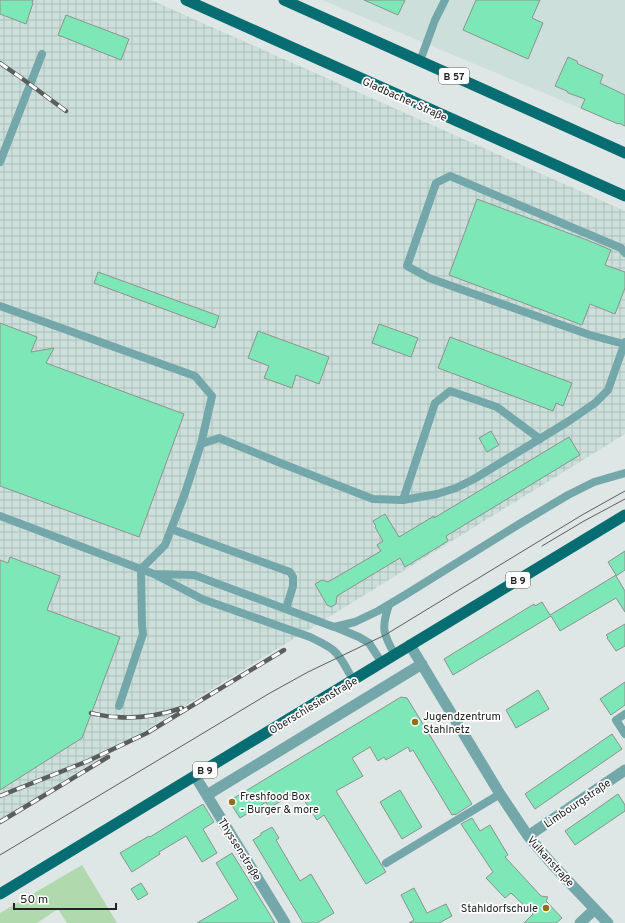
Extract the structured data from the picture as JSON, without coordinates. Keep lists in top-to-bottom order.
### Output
{
  "streets": {
    "main road": [
      "B 57",
      "Gladbacher Straße",
      "B 9",
      "Oberschlesienstraße"
    ],
    "street": ["Limbourgstraße", "Thyssenstraße", "Vulkanstraße"]
  },
  "crossings": [
    ["Oberschlesienstraße", "Thyssenstraße"],
    ["Oberschlesienstraße", "Vulkanstraße"],
    ["Limbourgstraße", "Vulkanstraße"]
  ],
  "places": ["Jugendzentrum Stahlnetz", "Freshfood Box - Burger & more", "Stahldorfschule"],
  "scale_bar": "50 m"
}
